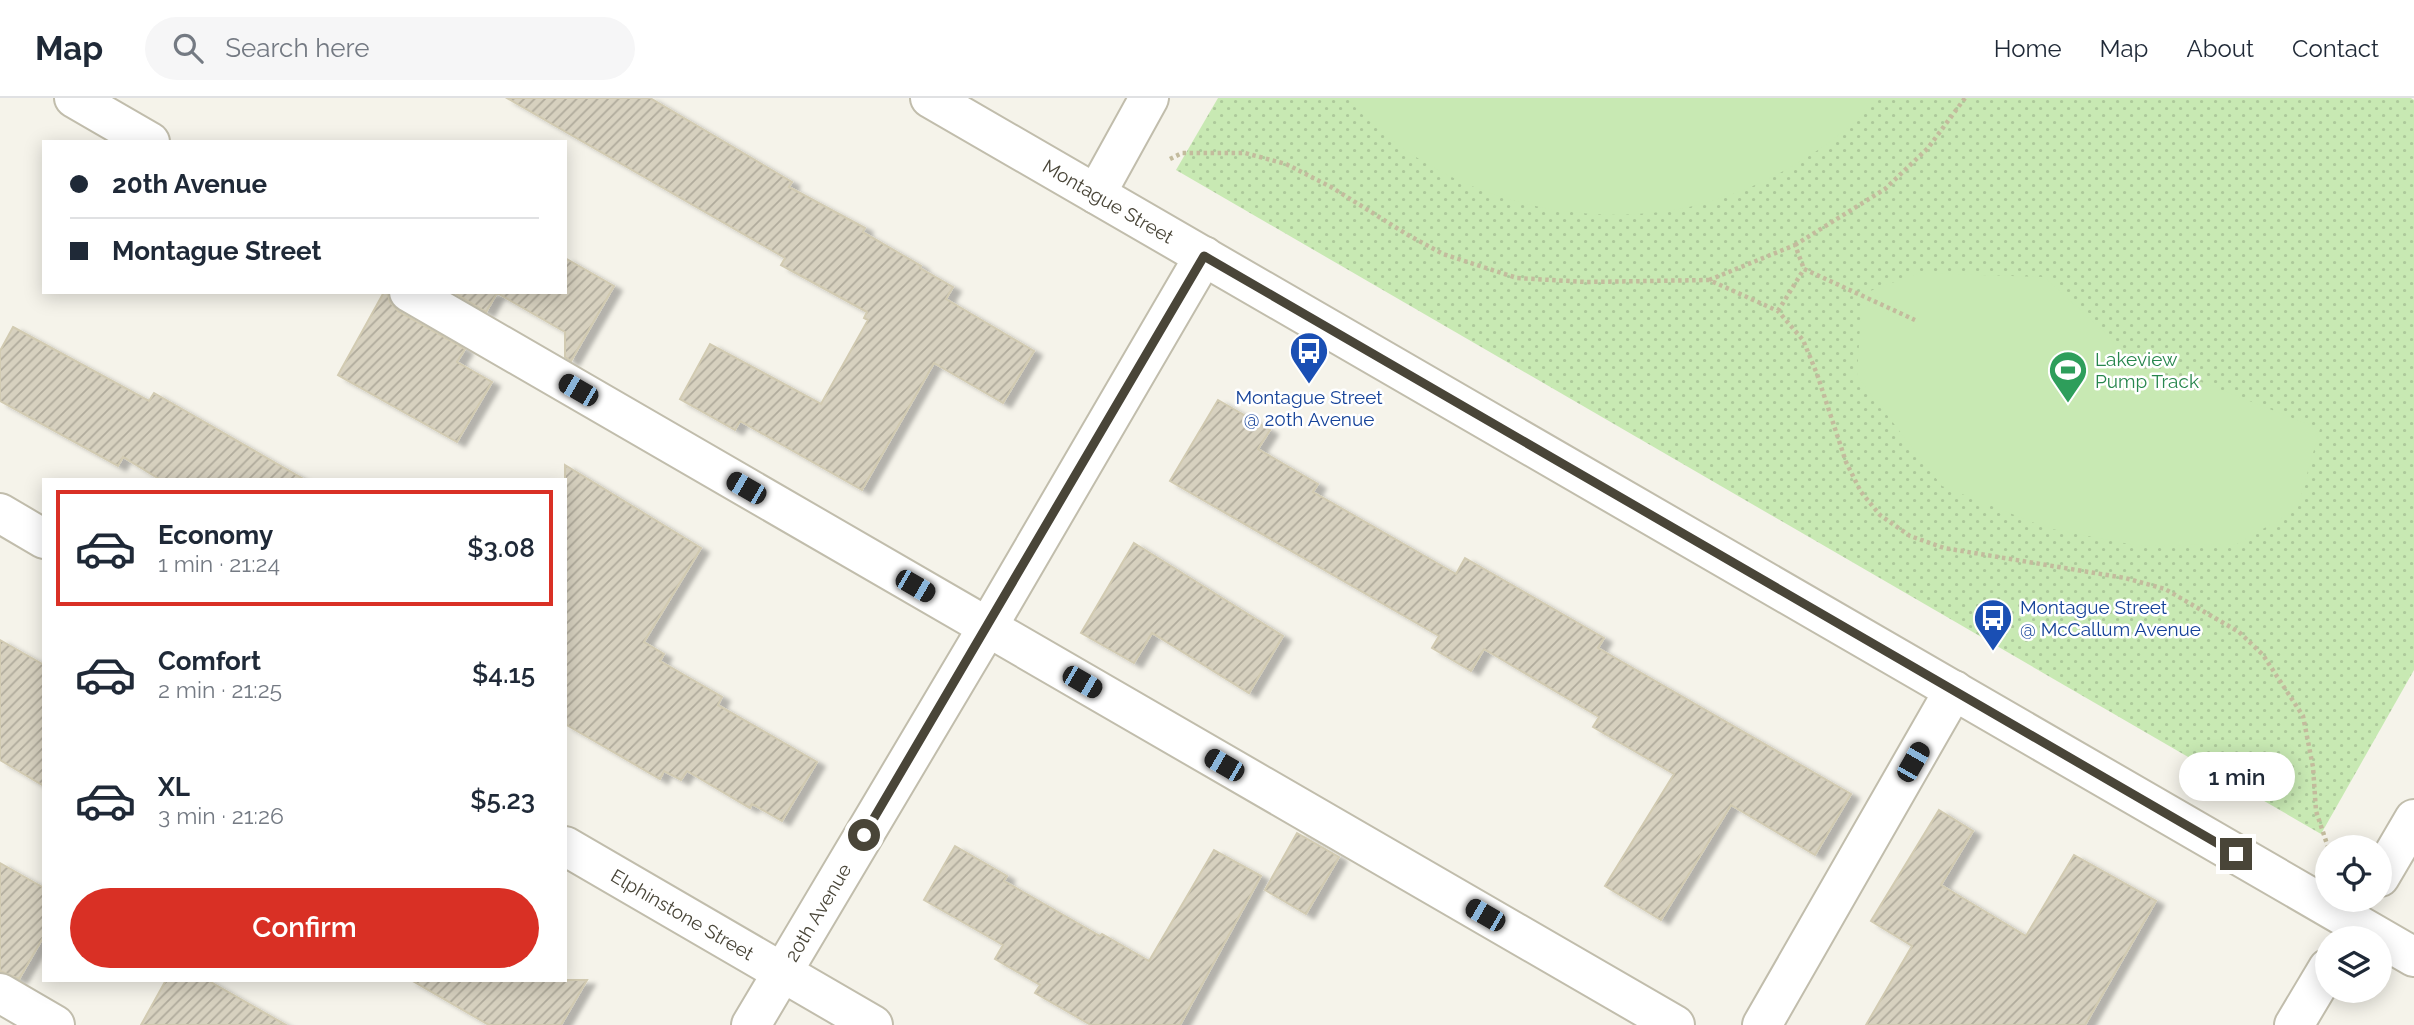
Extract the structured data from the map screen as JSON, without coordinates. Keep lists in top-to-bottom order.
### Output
{
  "streets": {
    "street": ["Montague Street", "20th Avenue", "Elphinstone Street"]
  },
  "crossings": [
    ["Montague Street", "20th Avenue"],
    ["20th Avenue", "Elphinstone Street"]
  ],
  "places": {
    "bus stop": ["Montague Street @ 20th Avenue", "Montague Street @ McCallum Avenue"],
    "sports": ["Lakeview Pump Track"]
  },
  "page": {
    "header": "Map",
    "search": "Search here",
    "nav": [
      "Home",
      "Map",
      "About",
      "Contact"
    ],
    "banner": ["20th Avenue", "Montague Street"],
    "list": [
      {
        "name": "Economy",
        "note": "1 min · 21:24",
        "value": "$3.08"
      },
      {
        "name": "Comfort",
        "note": "2 min · 21:25",
        "value": "$4.15"
      },
      {
        "name": "XL",
        "note": "3 min · 21:26",
        "value": "$5.23"
      }
    ],
    "bubble": "1 min",
    "buttons": "Confirm"
  }
}
